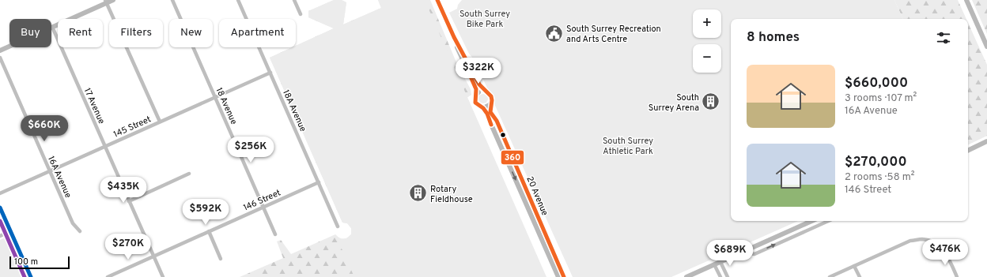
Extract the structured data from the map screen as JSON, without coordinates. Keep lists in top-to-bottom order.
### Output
{
  "streets": {
    "street": [
      "17 Avenue",
      "18 Avenue",
      "18A Avenue",
      "145 Street",
      "16A Avenue",
      "20 Avenue",
      "146 Street"
    ]
  },
  "crossings": [
    ["17 Avenue", "145 Street"],
    ["17 Avenue", "146 Street"],
    ["18 Avenue", "145 Street"],
    ["18 Avenue", "146 Street"],
    ["18A Avenue", "145 Street"],
    ["18A Avenue", "146 Street"],
    ["145 Street", "16A Avenue"]
  ],
  "parks": ["South Surrey Bike Park", "South Surrey Athletic Park"],
  "places": {
    "public building": ["South Surrey Recreation and Arts Centre"],
    "building": ["South Surrey Arena", "Rotary Fieldhouse"]
  },
  "lines": ["transit line 360"],
  "scale_bar": "100 m",
  "page": {
    "map_buttons": ["+", "−"],
    "chip": [
      "Buy",
      "Rent",
      "Filters",
      "New",
      "Apartment"
    ],
    "heading": "8 homes",
    "list": [
      {
        "name": "$660,000",
        "note": "3 rooms · 107 m² · 16A Avenue"
      },
      {
        "name": "$270,000",
        "note": "2 rooms · 58 m² · 146 Street"
      }
    ],
    "price": [
      "$322K",
      "$660K",
      "$256K",
      "$435K",
      "$592K",
      "$270K",
      "$476K",
      "$689K"
    ],
    "scale": "100 m"
  }
}
